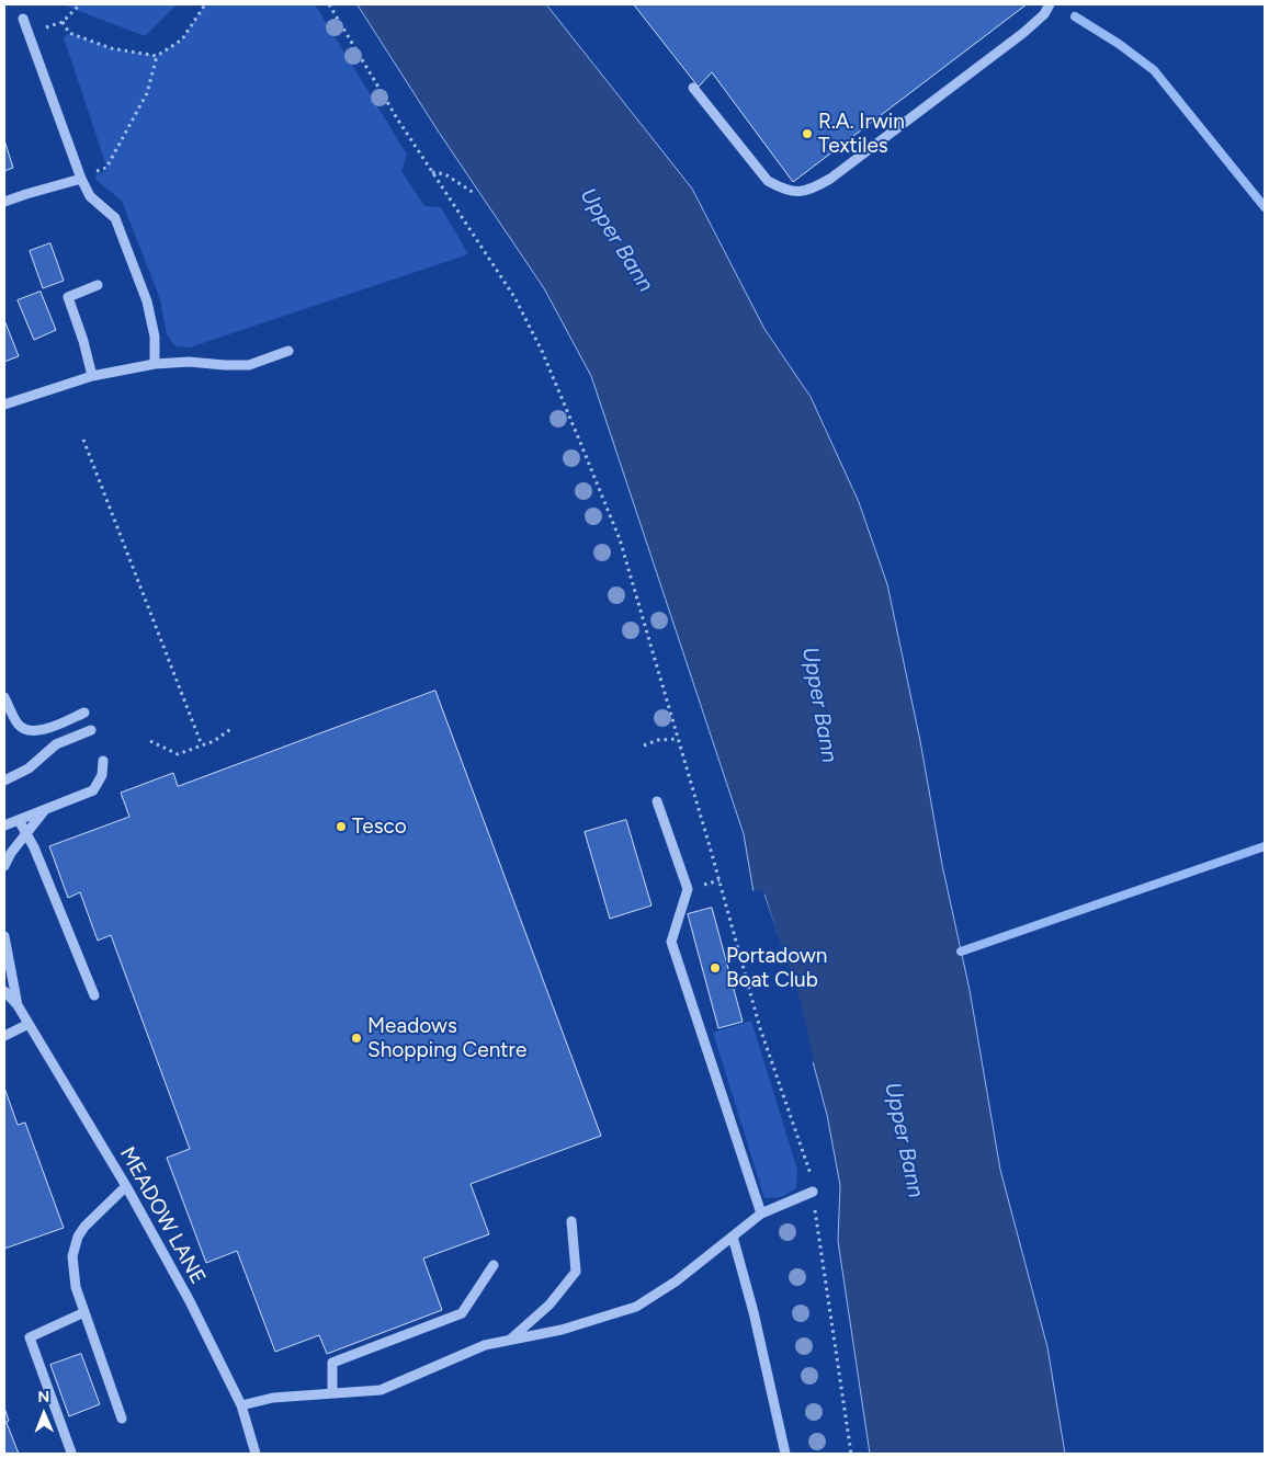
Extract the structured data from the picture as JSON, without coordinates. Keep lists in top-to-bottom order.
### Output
{
  "streets": {
    "street": ["MEADOW LANE"]
  },
  "water": ["Upper Bann"],
  "places": [
    "R.A. Irwin Textiles",
    "Tesco",
    "Portadown Boat Club",
    "Meadows Shopping Centre"
  ],
  "north": "top"
}
